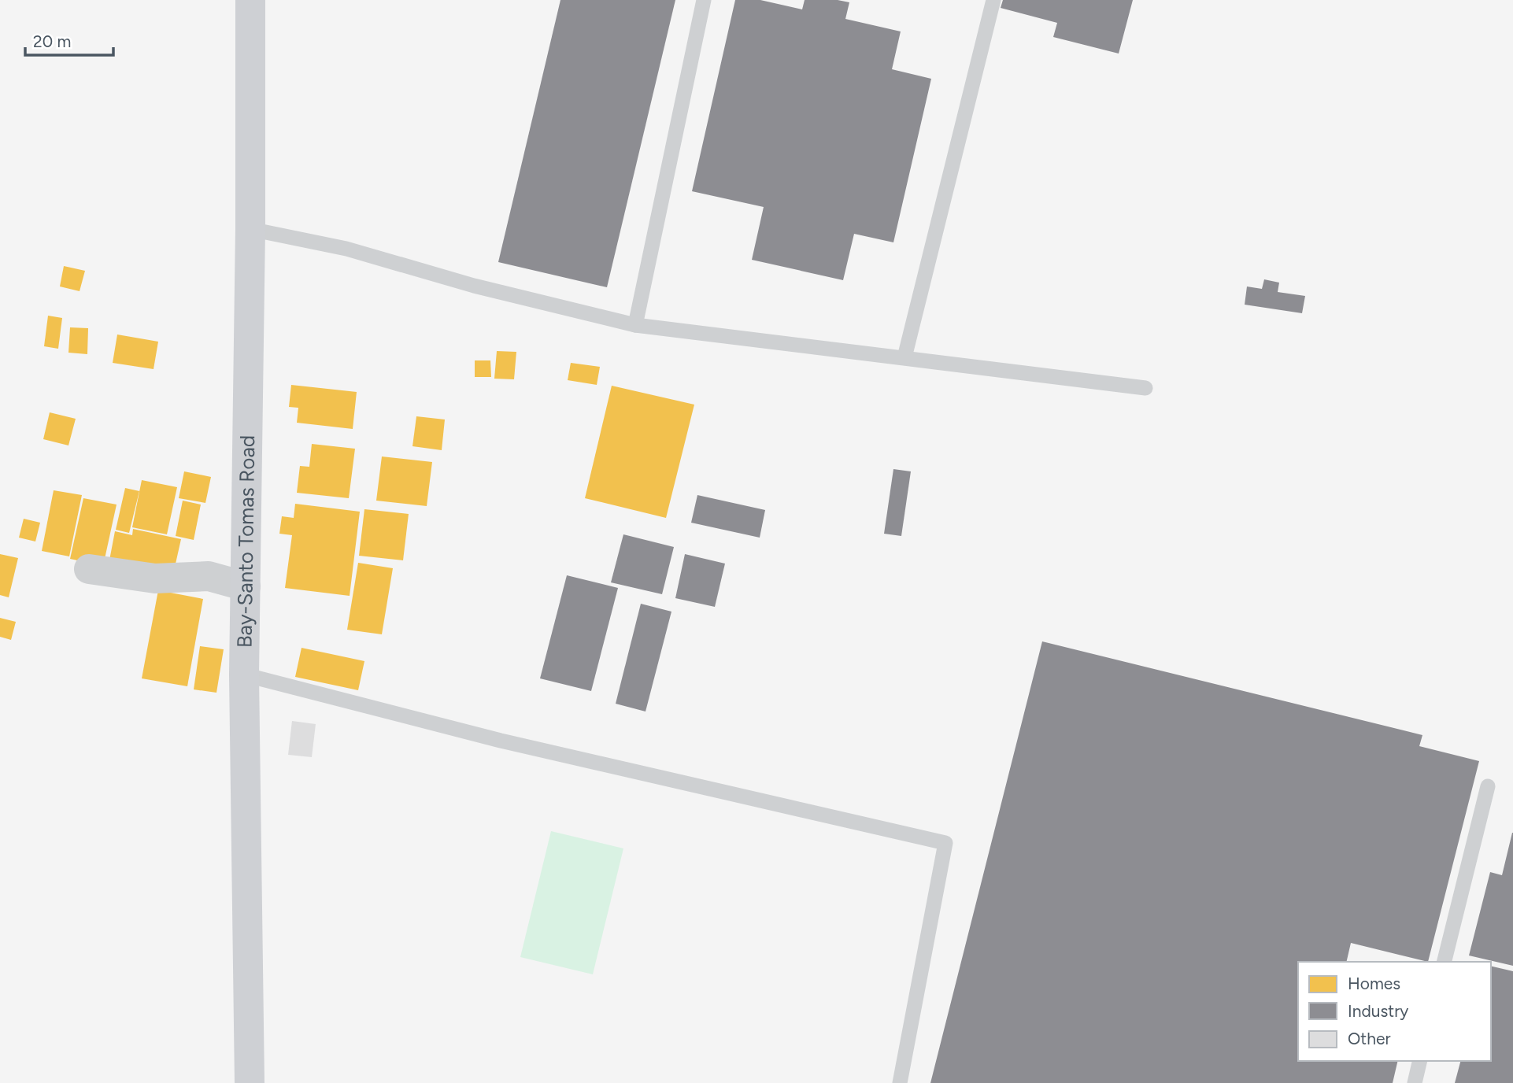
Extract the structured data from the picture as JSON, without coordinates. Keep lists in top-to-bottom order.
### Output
{
  "streets": {
    "main road": ["Bay-Santo Tomas Road"]
  },
  "legend": ["Homes", "Industry", "Other"],
  "scale_bar": "20 m"
}
